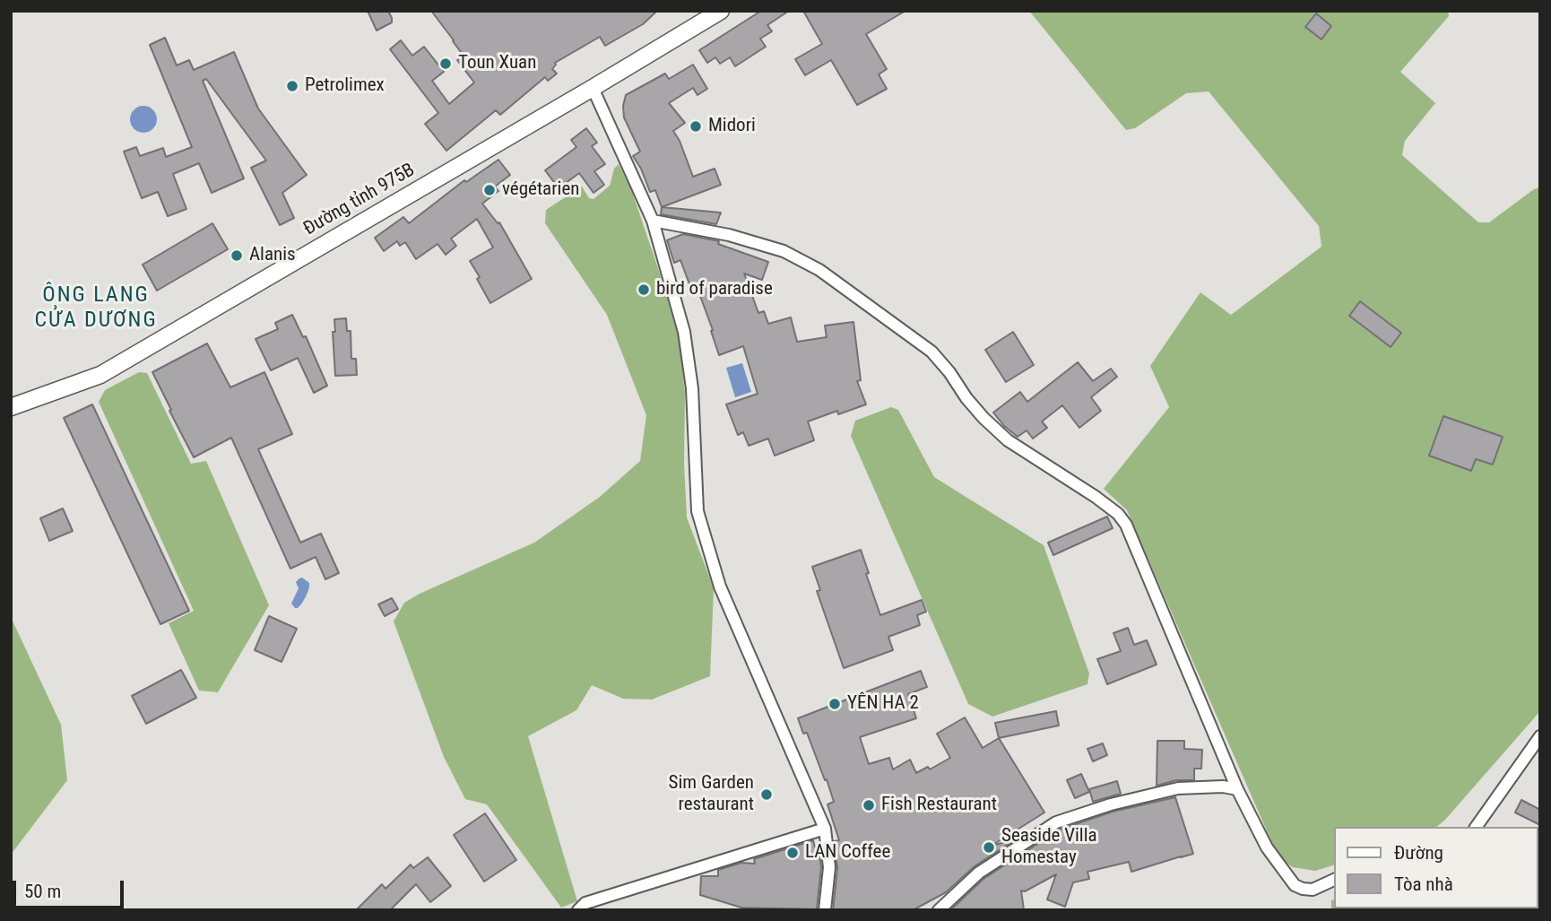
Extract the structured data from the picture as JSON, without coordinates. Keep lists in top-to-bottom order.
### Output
{
  "streets": {
    "main road": ["Đường tỉnh 975B"]
  },
  "districts": ["ÔNG LANG CỬA DƯƠNG"],
  "places": [
    "Toun Xuan",
    "Petrolimex",
    "Midori",
    "végétarien",
    "Alanis",
    "bird of paradise",
    "YÊN HA 2",
    "Sim Garden restaurant",
    "Fish Restaurant",
    "Seaside Villa Homestay",
    "LAN Coffee"
  ],
  "legend": ["Đường", "Tòa nhà"],
  "scale_bar": "50 m"
}
